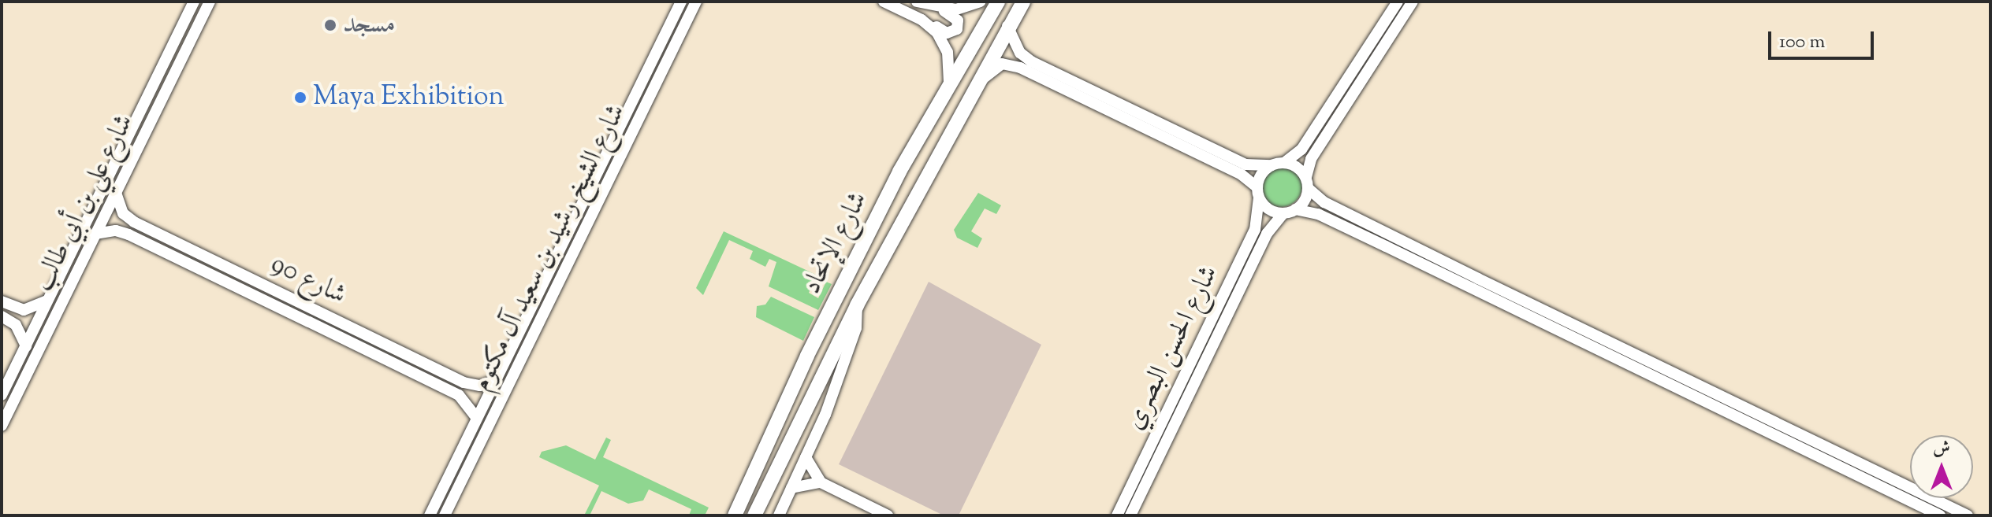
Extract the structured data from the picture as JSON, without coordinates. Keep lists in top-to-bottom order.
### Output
{
  "streets": {
    "highway": ["شارع الإتحاد"],
    "street": [
      "شارع علي بن أبي طالب",
      "شارع الشيخ رشيد بن سعيد آل مكتوم",
      "شارع 90",
      "شارع الحسن البصري"
    ]
  },
  "crossings": [
    ["شارع علي بن أبي طالب", "شارع 90"],
    ["شارع الشيخ رشيد بن سعيد آل مكتوم", "شارع 90"]
  ],
  "places": ["مسجد", "Maya Exhibition"],
  "scale_bar": "100 m",
  "north": "top"
}
